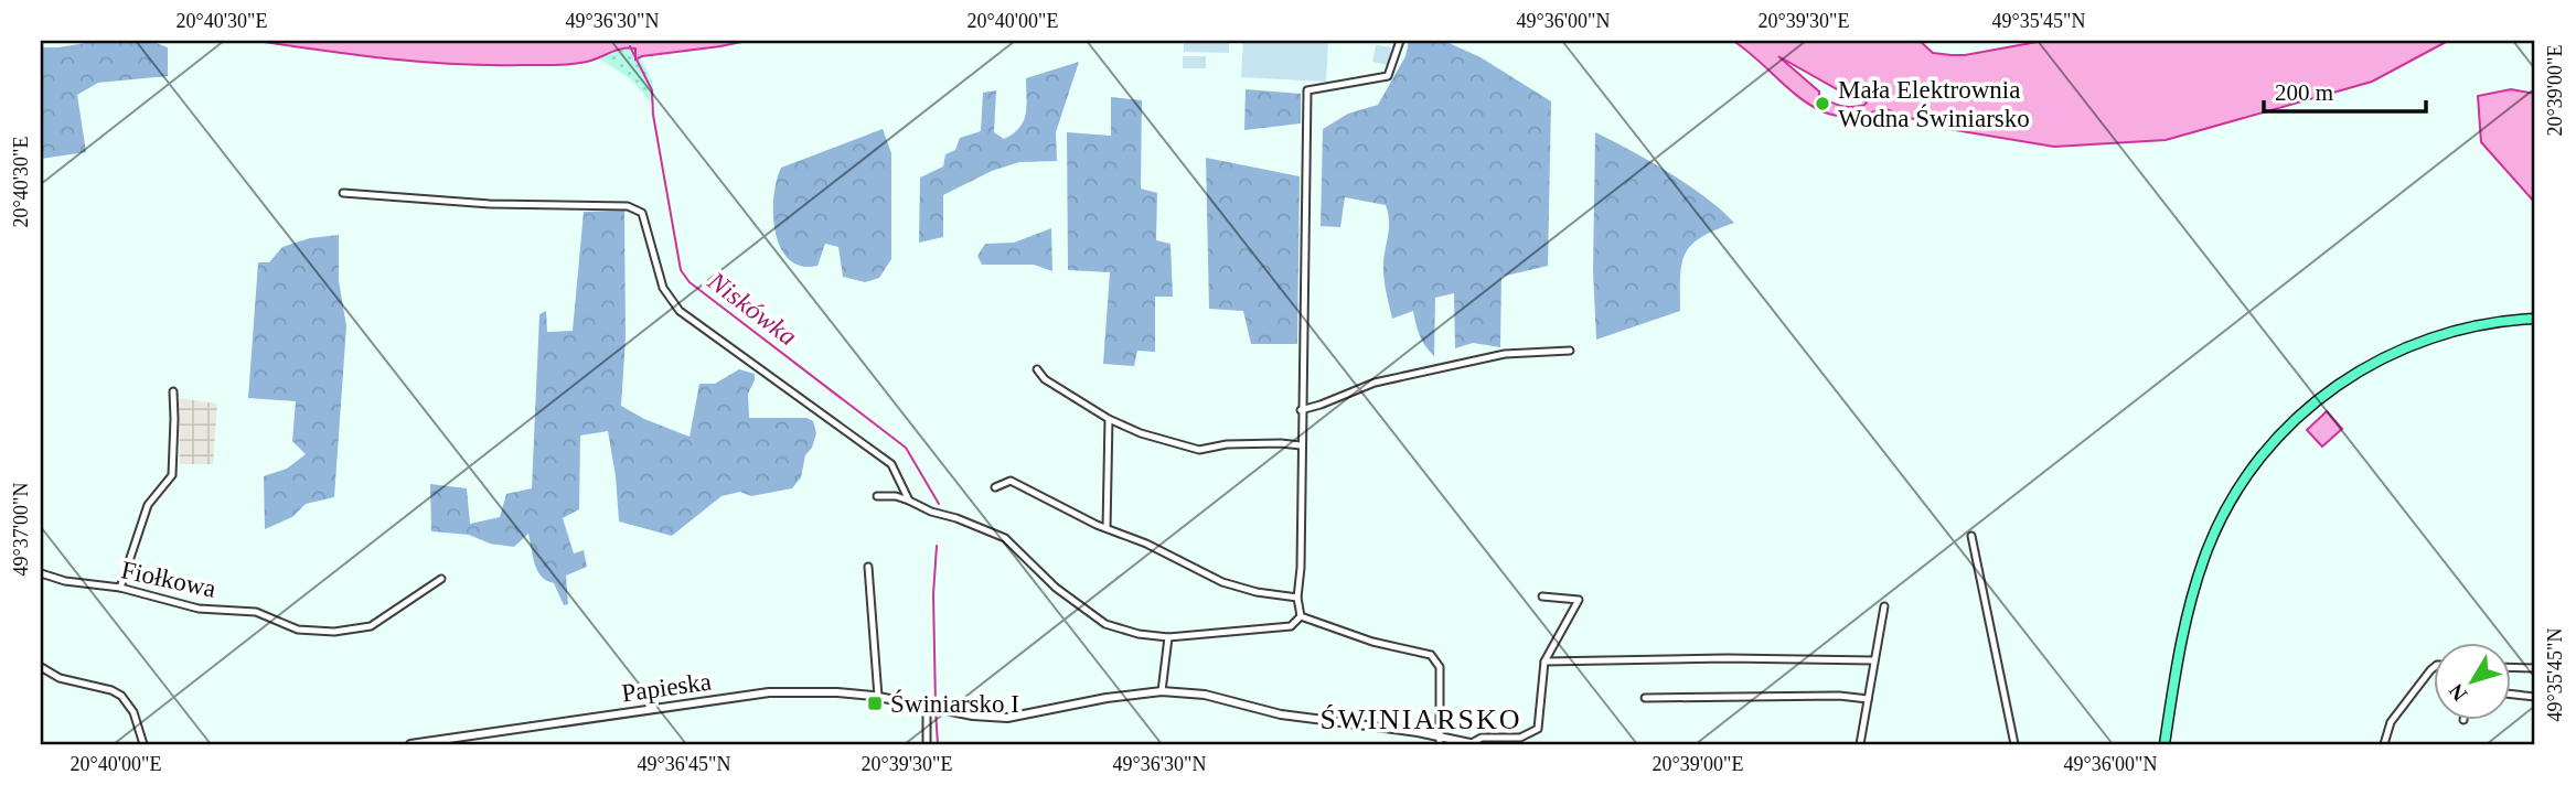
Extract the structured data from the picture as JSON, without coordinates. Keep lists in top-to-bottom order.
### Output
{
  "streets": {
    "street": ["Fiołkowa", "Papieska"]
  },
  "districts": ["ŚWINIARSKO"],
  "water": ["Niskówka"],
  "places": {
    "other": ["Mała Elektrownia Wodna Świniarsko"],
    "transit": ["Świniarsko I"]
  },
  "scale_bar": "200 m",
  "north": "bottom left",
  "coordinates": [
    "20°40'30\"E",
    "49°36'30\"N",
    "20°40'00\"E",
    "49°36'00\"N",
    "20°39'30\"E",
    "49°35'45\"N",
    "20°39'00\"E",
    "49°37'00\"N",
    "49°36'45\"N"
  ]
}
